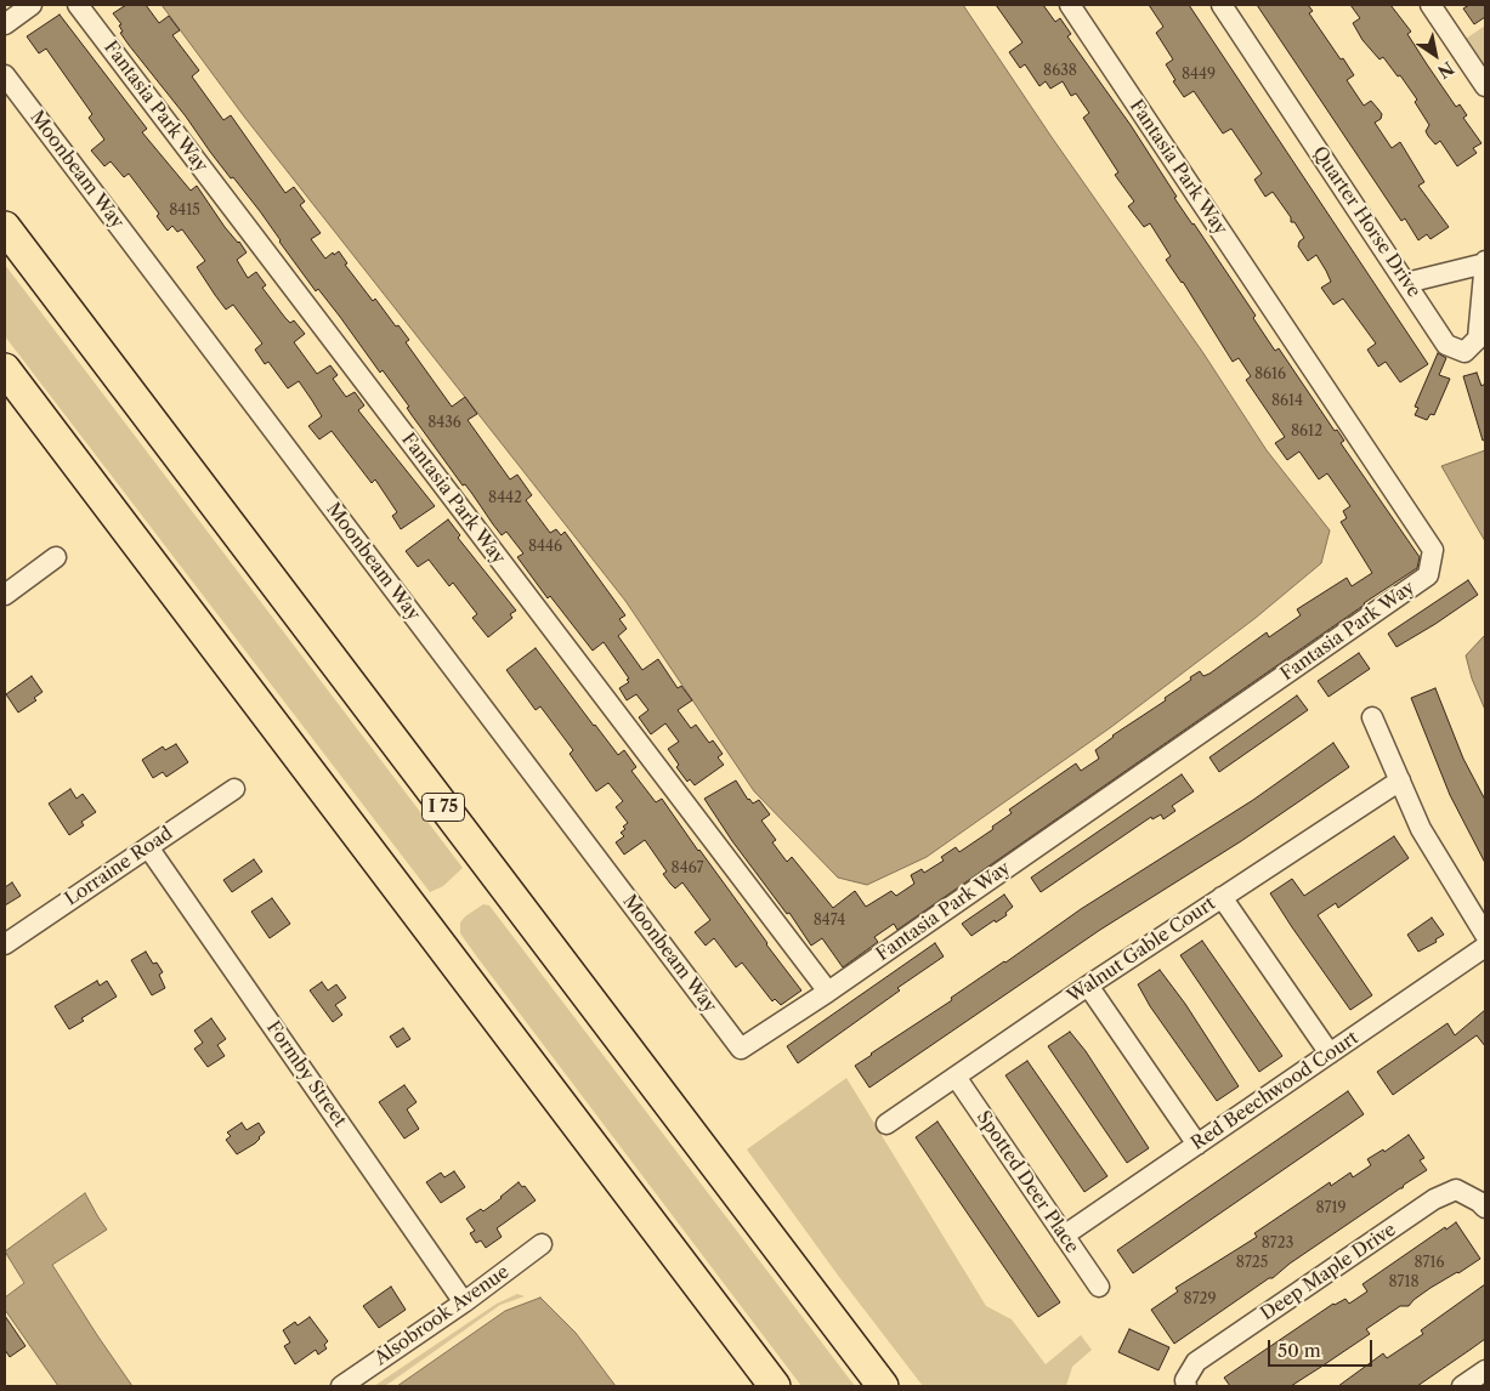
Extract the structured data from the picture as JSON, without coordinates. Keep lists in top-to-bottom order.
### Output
{
  "streets": {
    "highway": ["I 75"],
    "street": [
      "Fantasia Park Way",
      "Moonbeam Way",
      "Quarter Horse Drive",
      "Lorraine Road",
      "Walnut Gable Court",
      "Formby Street",
      "Red Beechwood Court",
      "Spotted Deer Place",
      "Deep Maple Drive",
      "Alsobrook Avenue"
    ]
  },
  "crossings": [
    ["Fantasia Park Way", "Moonbeam Way"],
    ["Lorraine Road", "Formby Street"],
    ["Walnut Gable Court", "Spotted Deer Place"],
    ["Formby Street", "Alsobrook Avenue"],
    ["Red Beechwood Court", "Spotted Deer Place"]
  ],
  "house_numbers": [
    "8638",
    "8449",
    "8415",
    "8616",
    "8614",
    "8436",
    "8612",
    "8442",
    "8446",
    "8467",
    "8474",
    "8719",
    "8723",
    "8725",
    "8716",
    "8718",
    "8729"
  ],
  "scale_bar": "50 m",
  "north": "bottom right"
}
